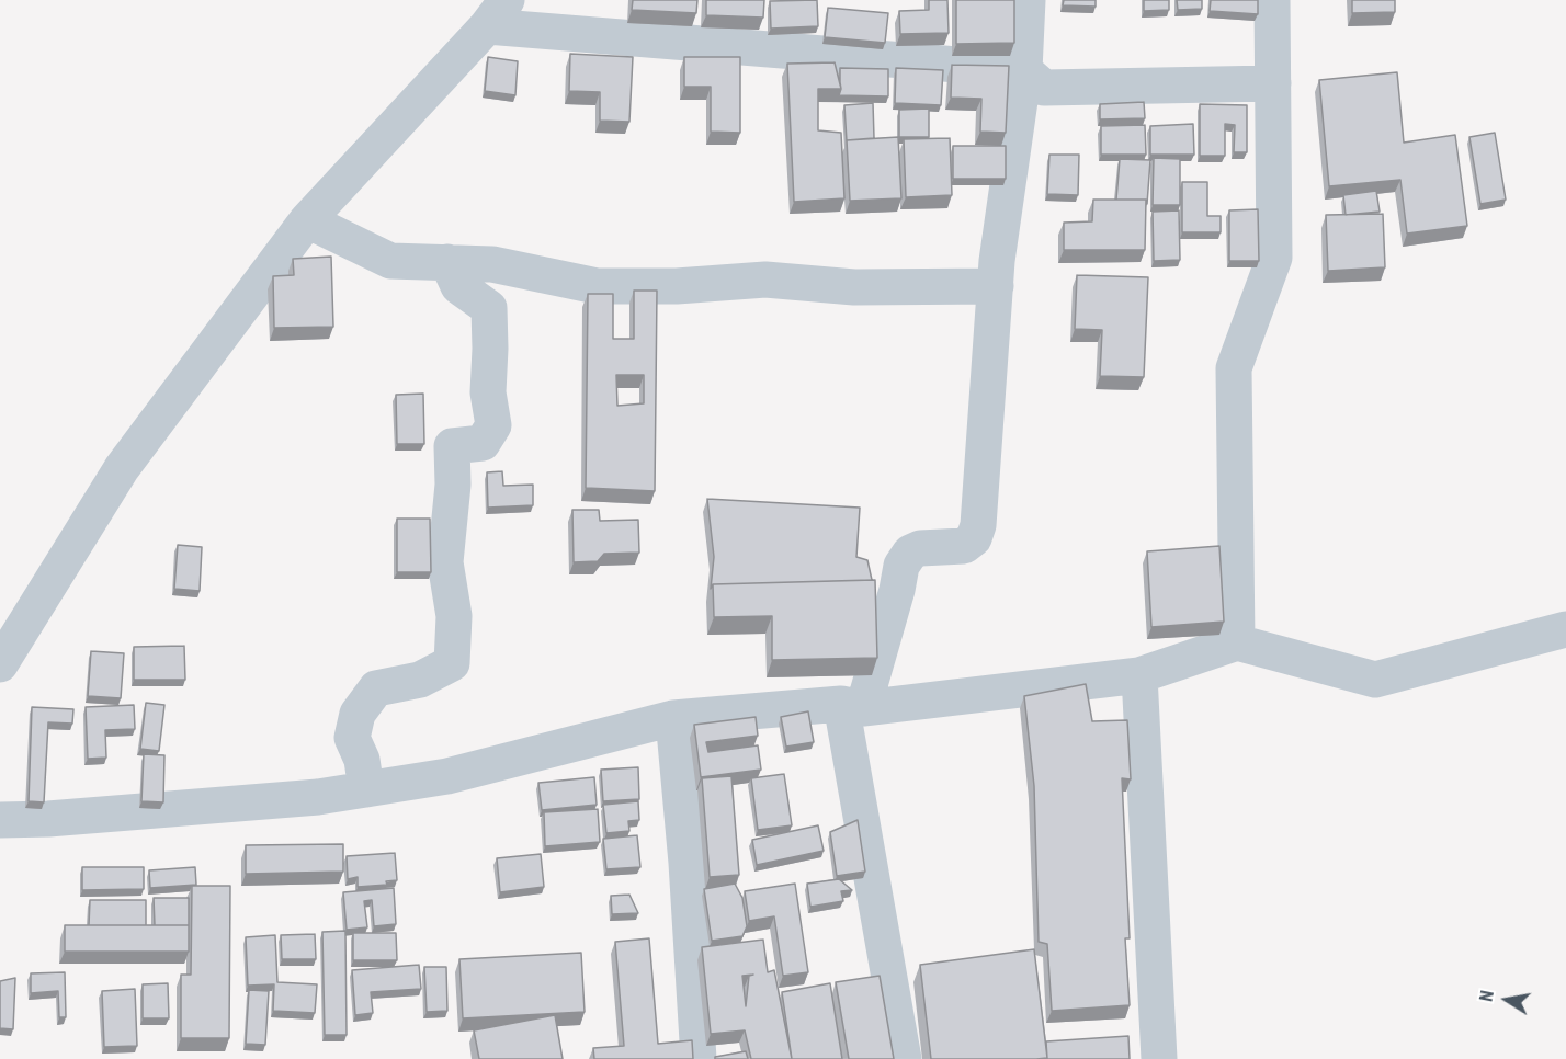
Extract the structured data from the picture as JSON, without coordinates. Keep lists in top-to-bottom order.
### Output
{
  "north": "left"
}
